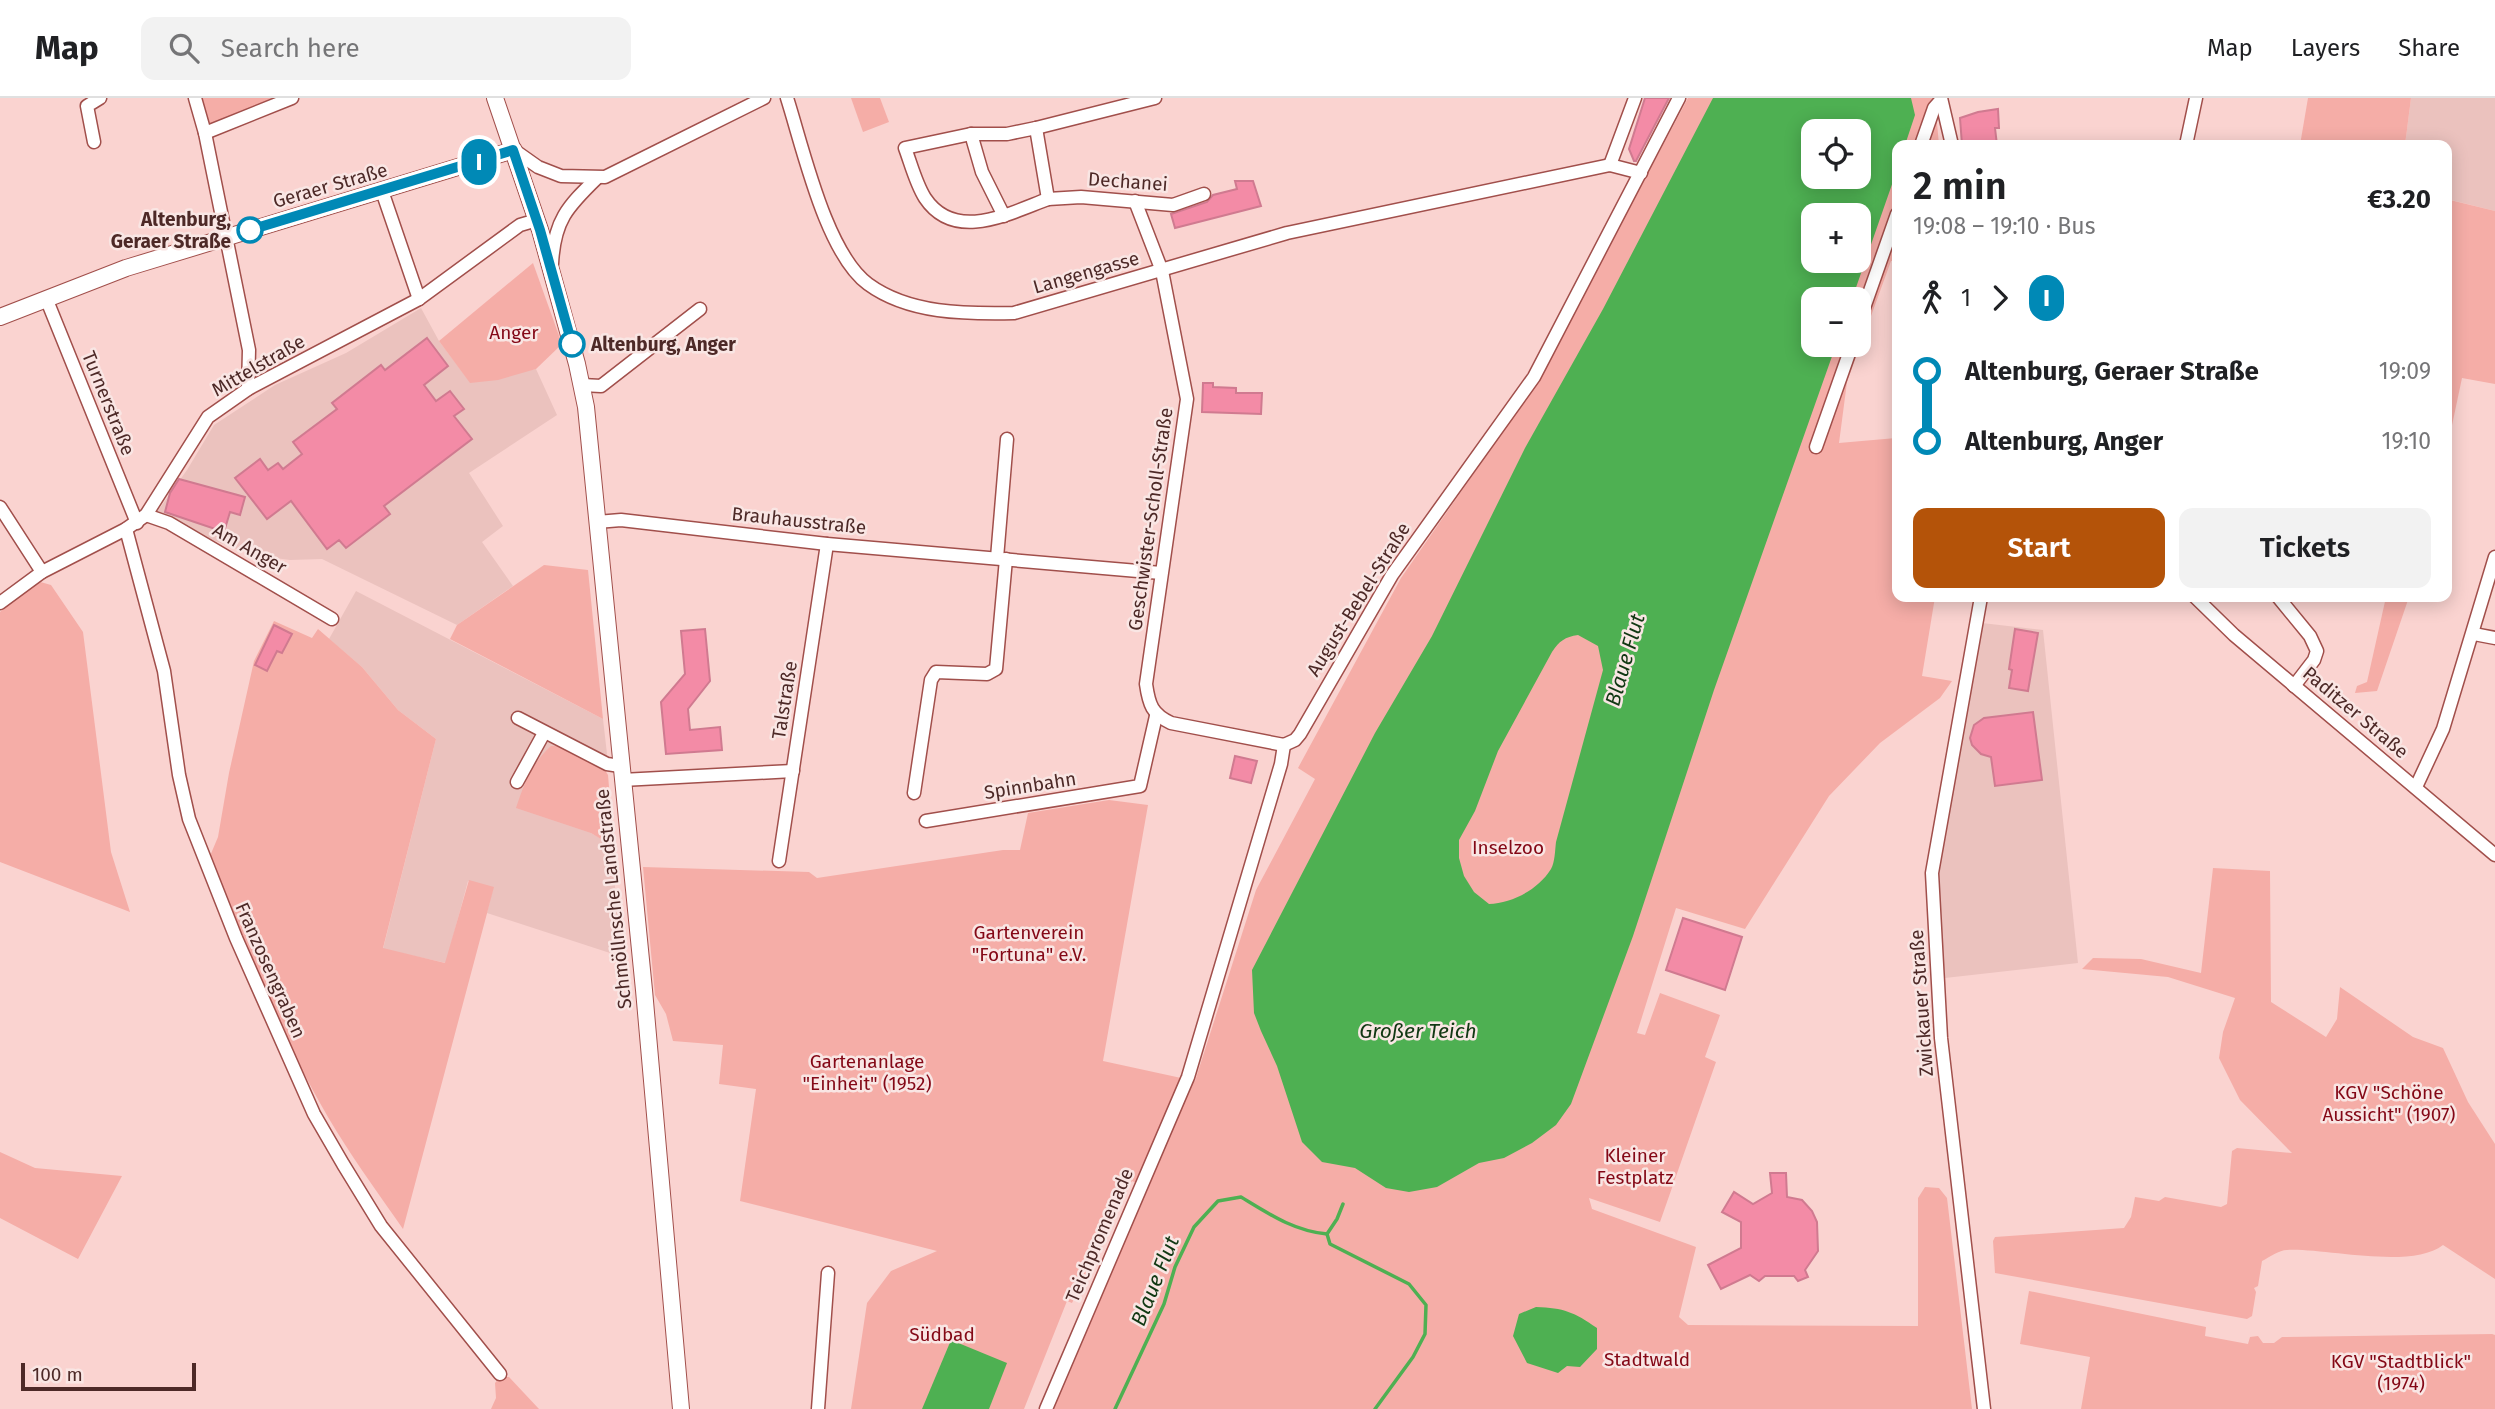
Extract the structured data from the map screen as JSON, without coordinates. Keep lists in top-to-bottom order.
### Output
{
  "streets": {
    "main road": ["Geraer Straße", "Schmöllnsche Landstraße"],
    "street": [
      "Dechanei",
      "Langengasse",
      "Mittelstraße",
      "Turnerstraße",
      "Geschwister-Scholl-Straße",
      "Brauhausstraße",
      "Am Anger",
      "August-Bebel-Straße",
      "Talstraße",
      "Paditzer Straße",
      "Spinnbahn",
      "Franzosengraben",
      "Zwickauer Straße",
      "Teichpromenade"
    ]
  },
  "crossings": [
    ["Dechanei", "Geschwister-Scholl-Straße"],
    ["Geraer Straße", "Turnerstraße"],
    ["Geraer Straße", "Schmöllnsche Landstraße"],
    ["Langengasse", "Geschwister-Scholl-Straße"],
    ["Mittelstraße", "Turnerstraße"],
    ["Mittelstraße", "Am Anger"],
    ["Mittelstraße", "Schmöllnsche Landstraße"],
    ["Mittelstraße", "Franzosengraben"],
    ["Turnerstraße", "Am Anger"],
    ["Turnerstraße", "Franzosengraben"],
    ["Geschwister-Scholl-Straße", "Brauhausstraße"],
    ["Geschwister-Scholl-Straße", "Spinnbahn"],
    ["Brauhausstraße", "Talstraße"],
    ["Brauhausstraße", "Schmöllnsche Landstraße"],
    ["Am Anger", "Franzosengraben"],
    ["August-Bebel-Straße", "Teichpromenade"]
  ],
  "water": ["Blaue Flut", "Großer Teich"],
  "parks": [
    "Anger",
    "Inselzoo",
    "Gartenverein \"Fortuna\" e.V.",
    "Gartenanlage \"Einheit\" (1952)",
    "KGV \"Schöne Aussicht\" (1907)",
    "Kleiner Festplatz",
    "Südbad",
    "Stadtwald",
    "KGV \"Stadtblick\" (1974)"
  ],
  "places": ["Altenburg, Geraer Straße", "Altenburg, Anger"],
  "lines": ["bus line I"],
  "scale_bar": "100 m",
  "page": {
    "header": "Map",
    "search": "Search here",
    "nav": ["Map", "Layers", "Share"],
    "on_map": "I",
    "map_buttons": ["+", "−"],
    "heading": ["2 min", "19:08 – 19:10 · Bus", "€3.20"],
    "legs": ["1", "I"],
    "list": [
      {
        "name": "Altenburg, Geraer Straße",
        "value": "19:09"
      },
      {
        "name": "Altenburg, Anger",
        "value": "19:10"
      }
    ],
    "buttons": ["Start", "Tickets"],
    "scale": "100 m"
  }
}
